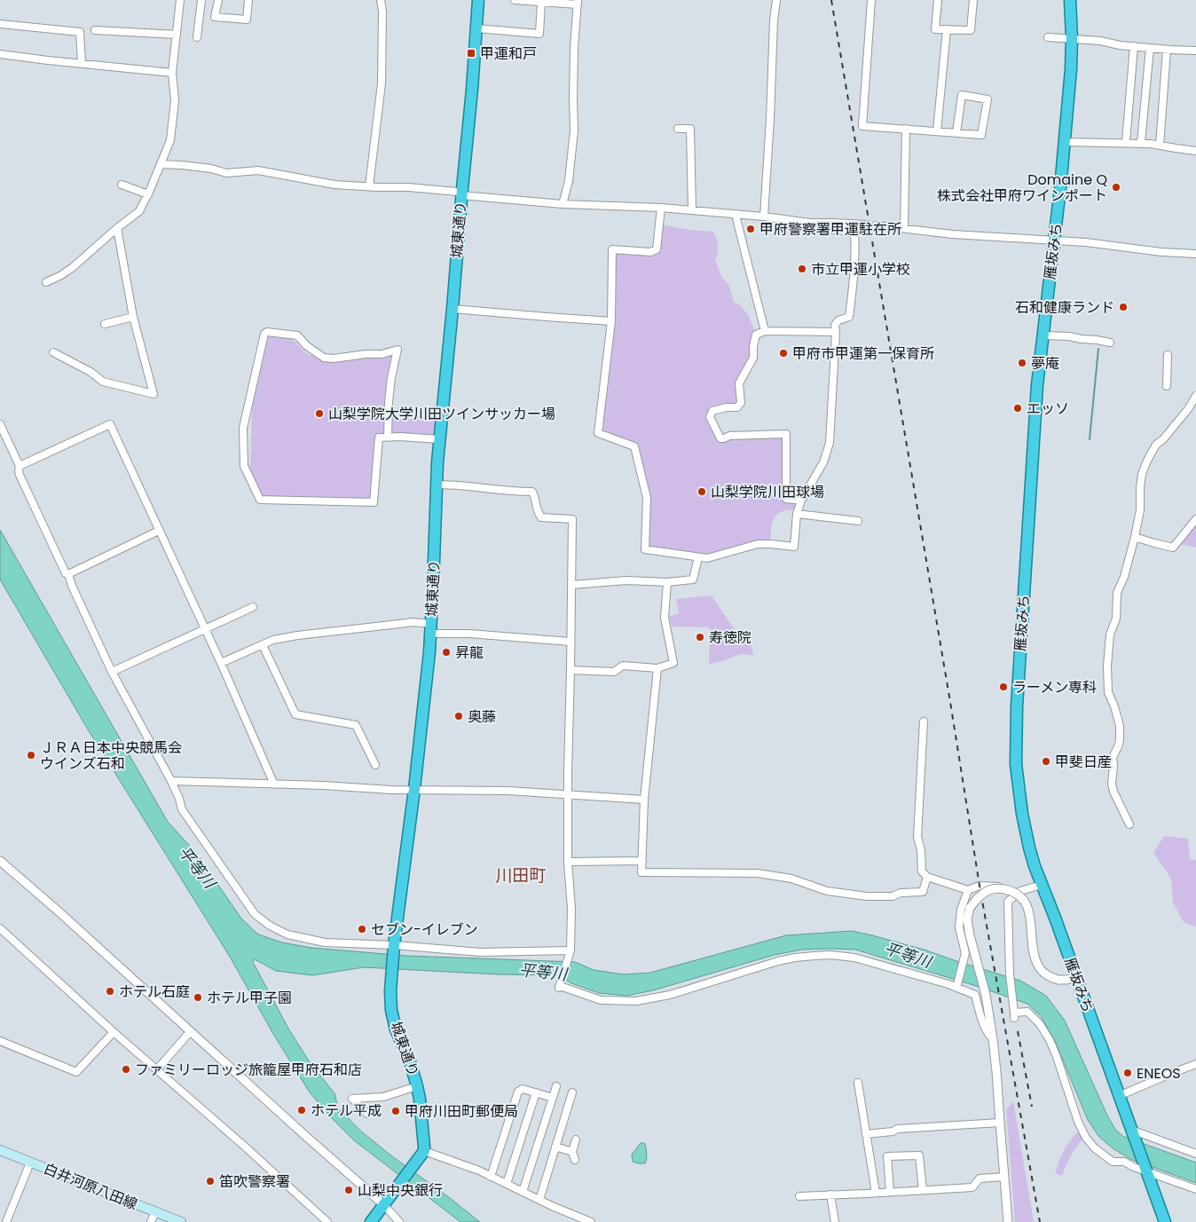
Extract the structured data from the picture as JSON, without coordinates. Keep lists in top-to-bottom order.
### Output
{
  "streets": {
    "highway": ["城東通り", "雁坂みち"],
    "main road": ["白井河原八田線"]
  },
  "districts": ["川田町"],
  "water": ["平等川"],
  "places": {
    "transit": ["甲運和戸"],
    "other": [
      "Domaine Q 株式会社甲府ワインポート",
      "甲府警察署甲運駐在所",
      "市立甲運小学校",
      "石和健康ランド",
      "甲府市甲運第一保育所",
      "夢庵",
      "エッソ",
      "山梨学院大学川田ツインサッカー場",
      "山梨学院川田球場",
      "寿徳院",
      "昇龍",
      "ラーメン専科",
      "奥藤",
      "ＪＲＡ日本中央競馬会 ウインズ石和",
      "甲斐日産",
      "セブン-イレブン",
      "ホテル石庭",
      "ホテル甲子園",
      "ファミリーロッジ旅籠屋甲府石和店",
      "ENEOS",
      "ホテル平成",
      "甲府川田町郵便局",
      "笛吹警察署",
      "山梨中央銀行"
    ]
  }
}
